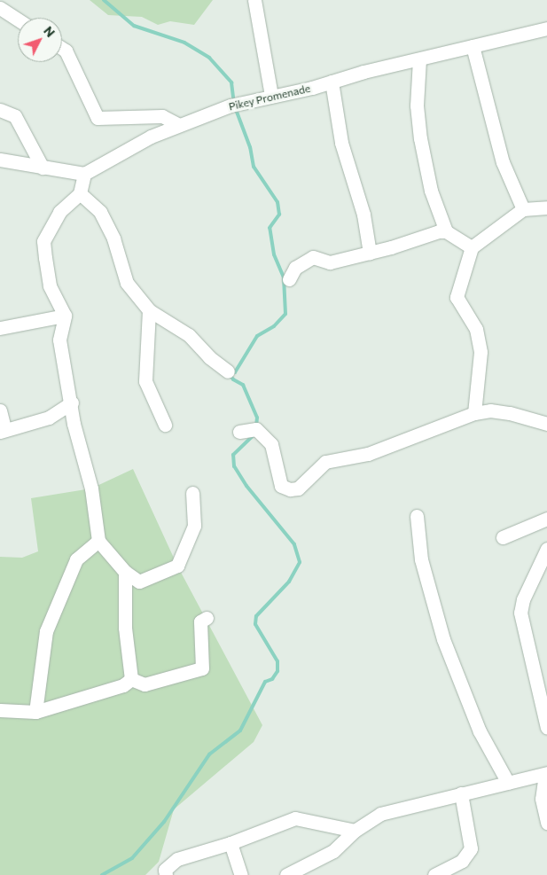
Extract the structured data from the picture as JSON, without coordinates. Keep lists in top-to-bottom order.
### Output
{
  "streets": {
    "street": ["Pikey Promenade"]
  },
  "north": "top right"
}
